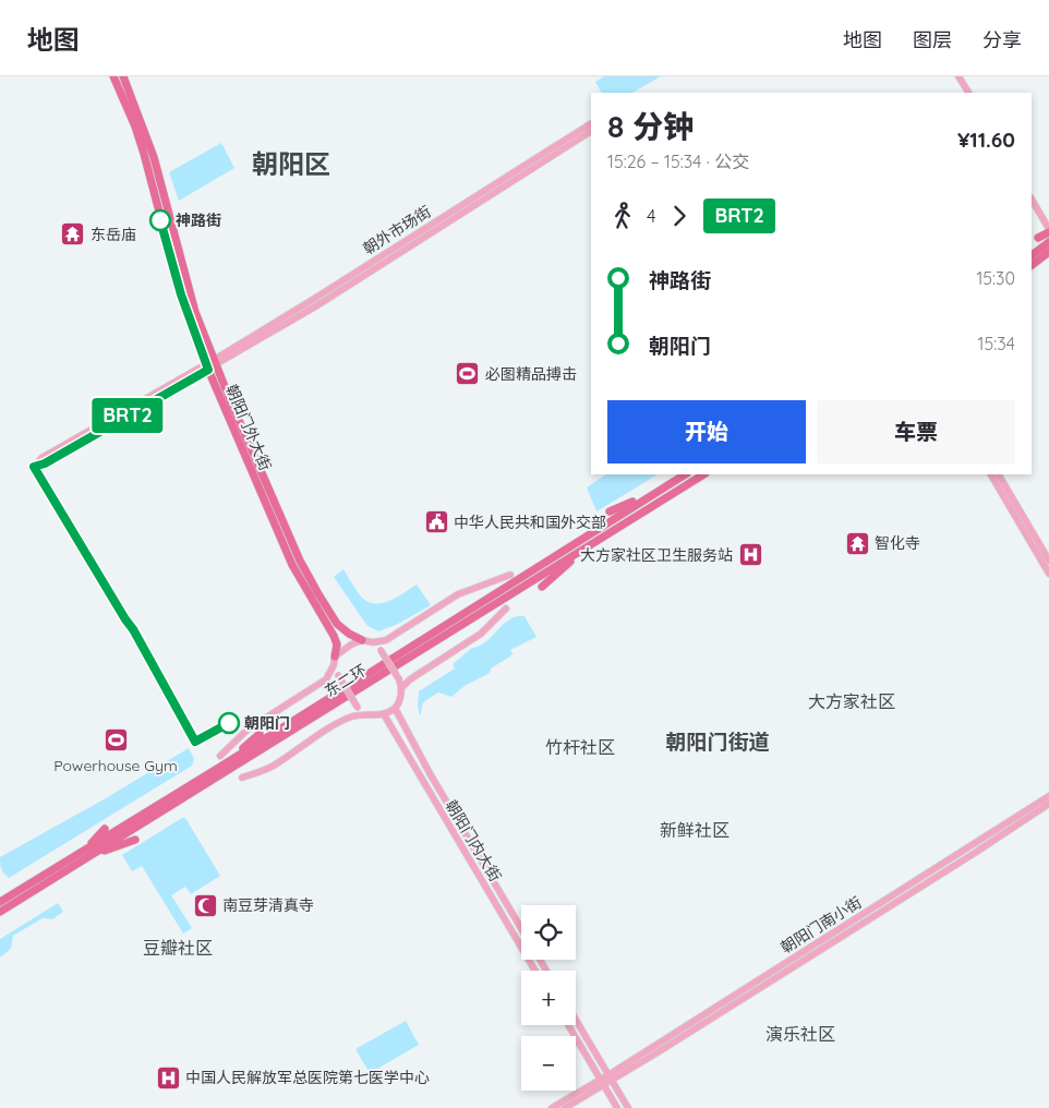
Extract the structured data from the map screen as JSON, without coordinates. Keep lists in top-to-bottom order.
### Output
{
  "streets": {
    "highway": ["朝阳门外大街", "东二环"],
    "main road": ["朝外市场街", "朝阳门内大街", "朝阳门南小街"]
  },
  "crossings": [
    ["朝外市场街", "朝阳门外大街"],
    ["朝阳门外大街", "朝阳门内大街"]
  ],
  "districts": [
    "朝阳区",
    "大方家社区",
    "朝阳门街道",
    "竹杆社区",
    "新鲜社区",
    "豆瓣社区",
    "演乐社区"
  ],
  "places": {
    "other": ["神路街", "朝阳门"],
    "temple": ["东岳庙", "智化寺"],
    "sports": ["必图精品搏击", "Powerhouse Gym"],
    "public building": ["中华人民共和国外交部"],
    "hospital": ["大方家社区卫生服务站", "中国人民解放军总医院第七医学中心"],
    "mosque": ["南豆芽清真寺"]
  },
  "lines": ["bus line BRT2"],
  "page": {
    "header": "地图",
    "nav": ["地图", "图层", "分享"],
    "on_map": "BRT2",
    "heading": ["8 分钟", "15:26 – 15:34 · 公交", "¥11.60"],
    "legs": ["4", "BRT2"],
    "list": [
      {
        "name": "神路街",
        "value": "15:30"
      },
      {
        "name": "朝阳门",
        "value": "15:34"
      }
    ],
    "buttons": ["开始", "车票"],
    "map_buttons": ["+", "−"]
  }
}
